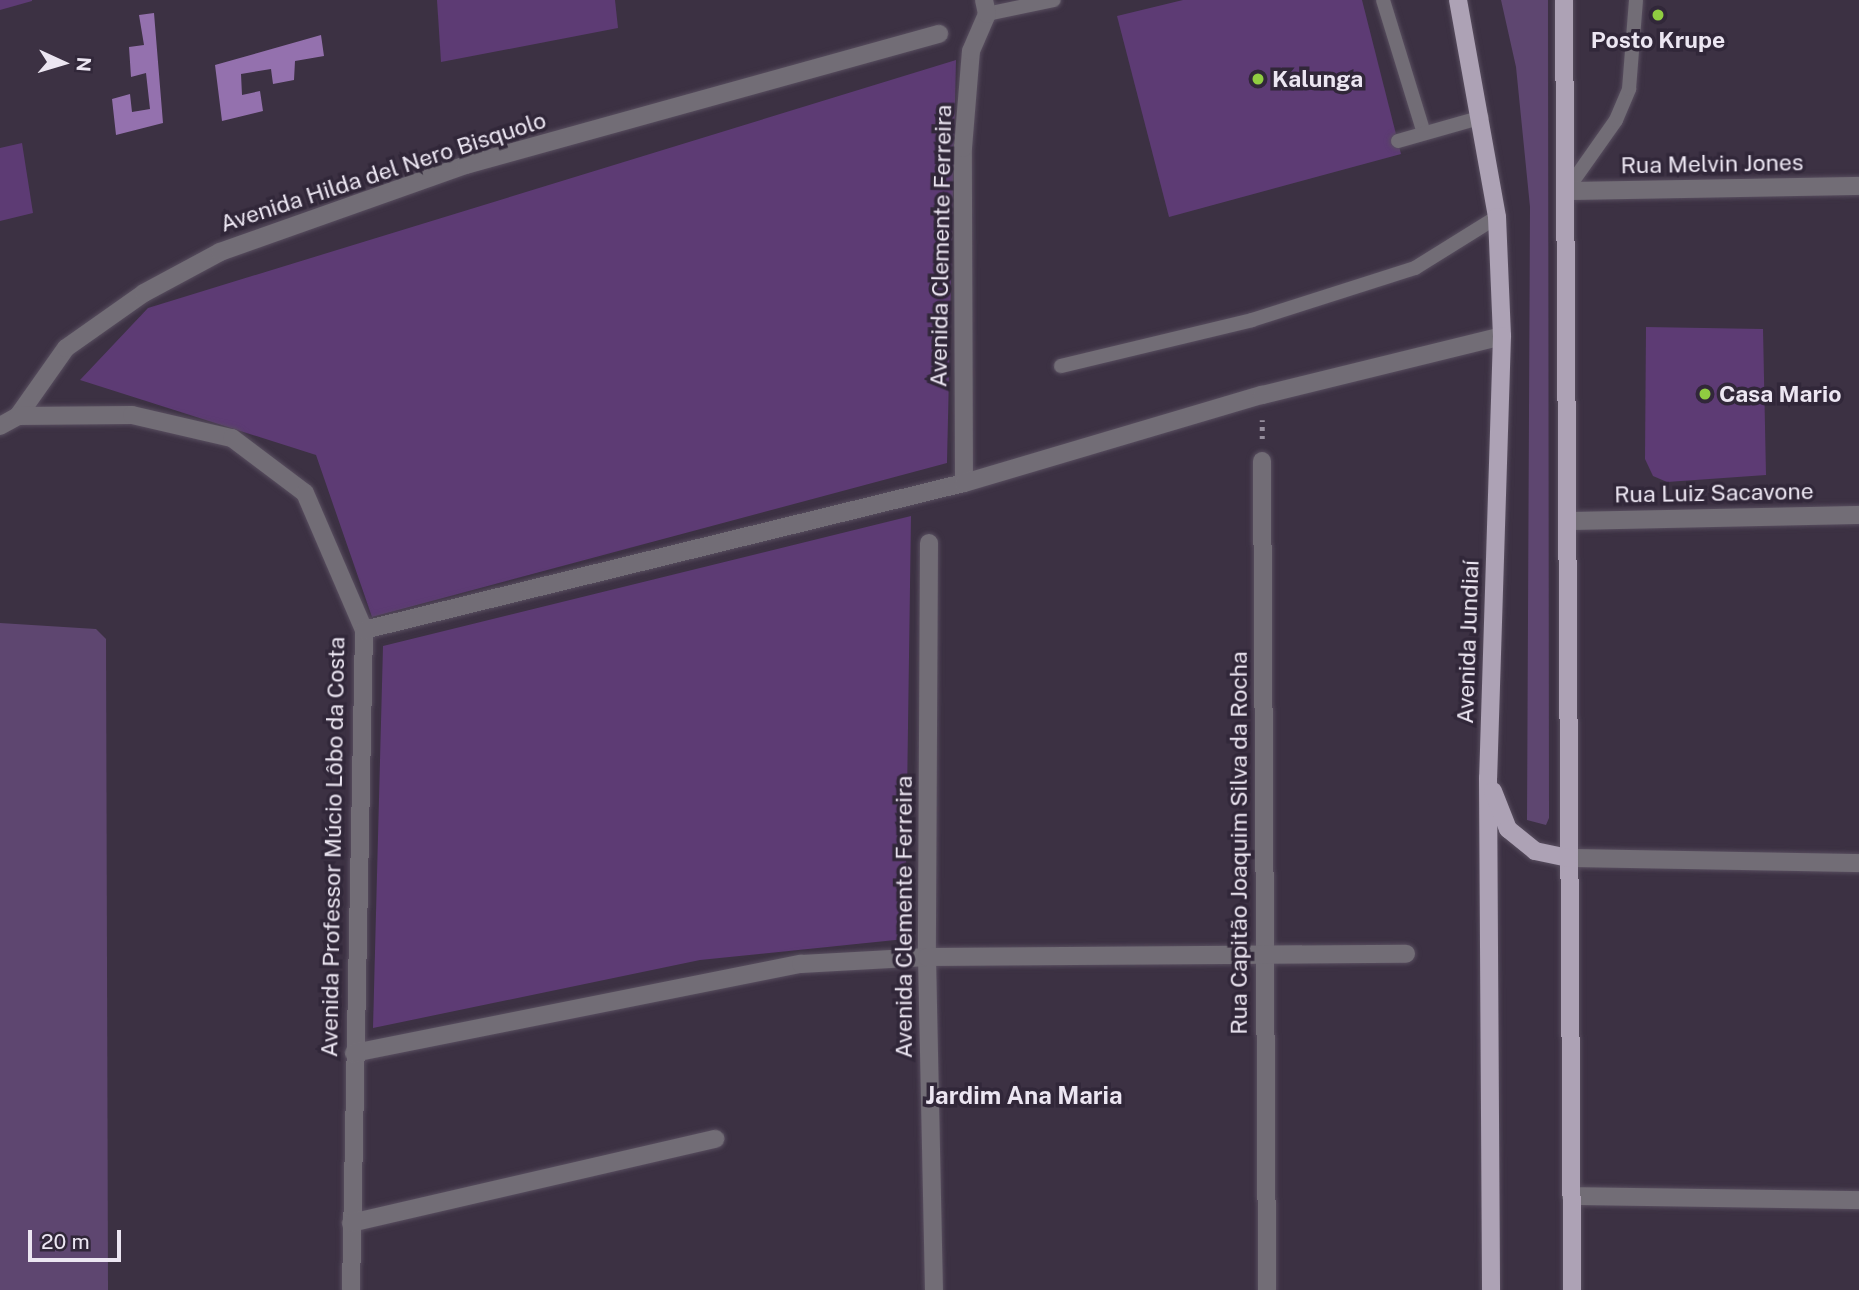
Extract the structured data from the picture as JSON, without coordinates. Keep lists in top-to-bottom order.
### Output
{
  "streets": {
    "main road": ["Avenida Jundiaí"],
    "street": [
      "Rua Melvin Jones",
      "Avenida Hilda del Nero Bisquolo",
      "Avenida Clemente Ferreira",
      "Rua Luiz Sacavone",
      "Rua Capitão Joaquim Silva da Rocha",
      "Avenida Professor Múcio Lôbo da Costa"
    ]
  },
  "crossings": [
    ["Avenida Hilda del Nero Bisquolo", "Avenida Professor Múcio Lôbo da Costa"]
  ],
  "districts": ["Jardim Ana Maria"],
  "places": ["Posto Krupe", "Kalunga", "Casa Mario"],
  "scale_bar": "20 m",
  "north": "right"
}
